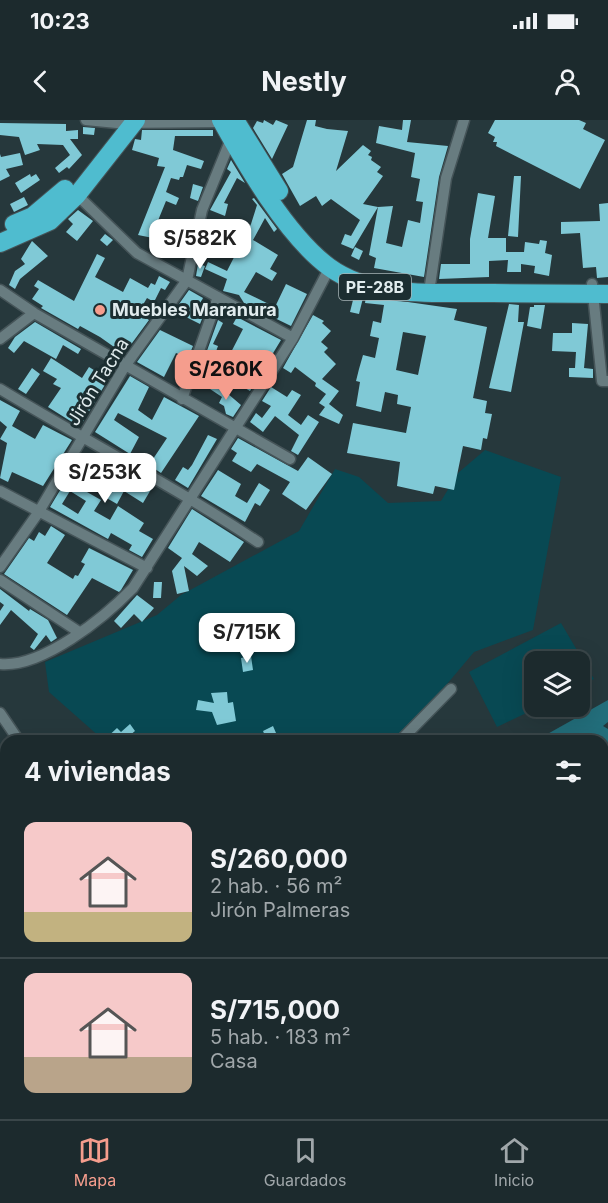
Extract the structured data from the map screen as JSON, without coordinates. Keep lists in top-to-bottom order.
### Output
{
  "streets": {
    "highway": ["PE-28B"],
    "street": ["Jirón Tacna"]
  },
  "crossings": [
    ["PE-28B", "Jirón Tacna"]
  ],
  "places": ["Muebles Maranura"],
  "page": {
    "status": "10:23",
    "header": "Nestly",
    "price": [
      "S/582K",
      "S/260K",
      "S/253K",
      "S/715K"
    ],
    "heading": "4 viviendas",
    "list": [
      {
        "name": "S/260,000",
        "note": "2 hab. · 56 m² · Jirón Palmeras"
      },
      {
        "name": "S/715,000",
        "note": "5 hab. · 183 m² · Casa"
      }
    ],
    "tabs": ["Mapa", "Guardados", "Inicio"]
  }
}
